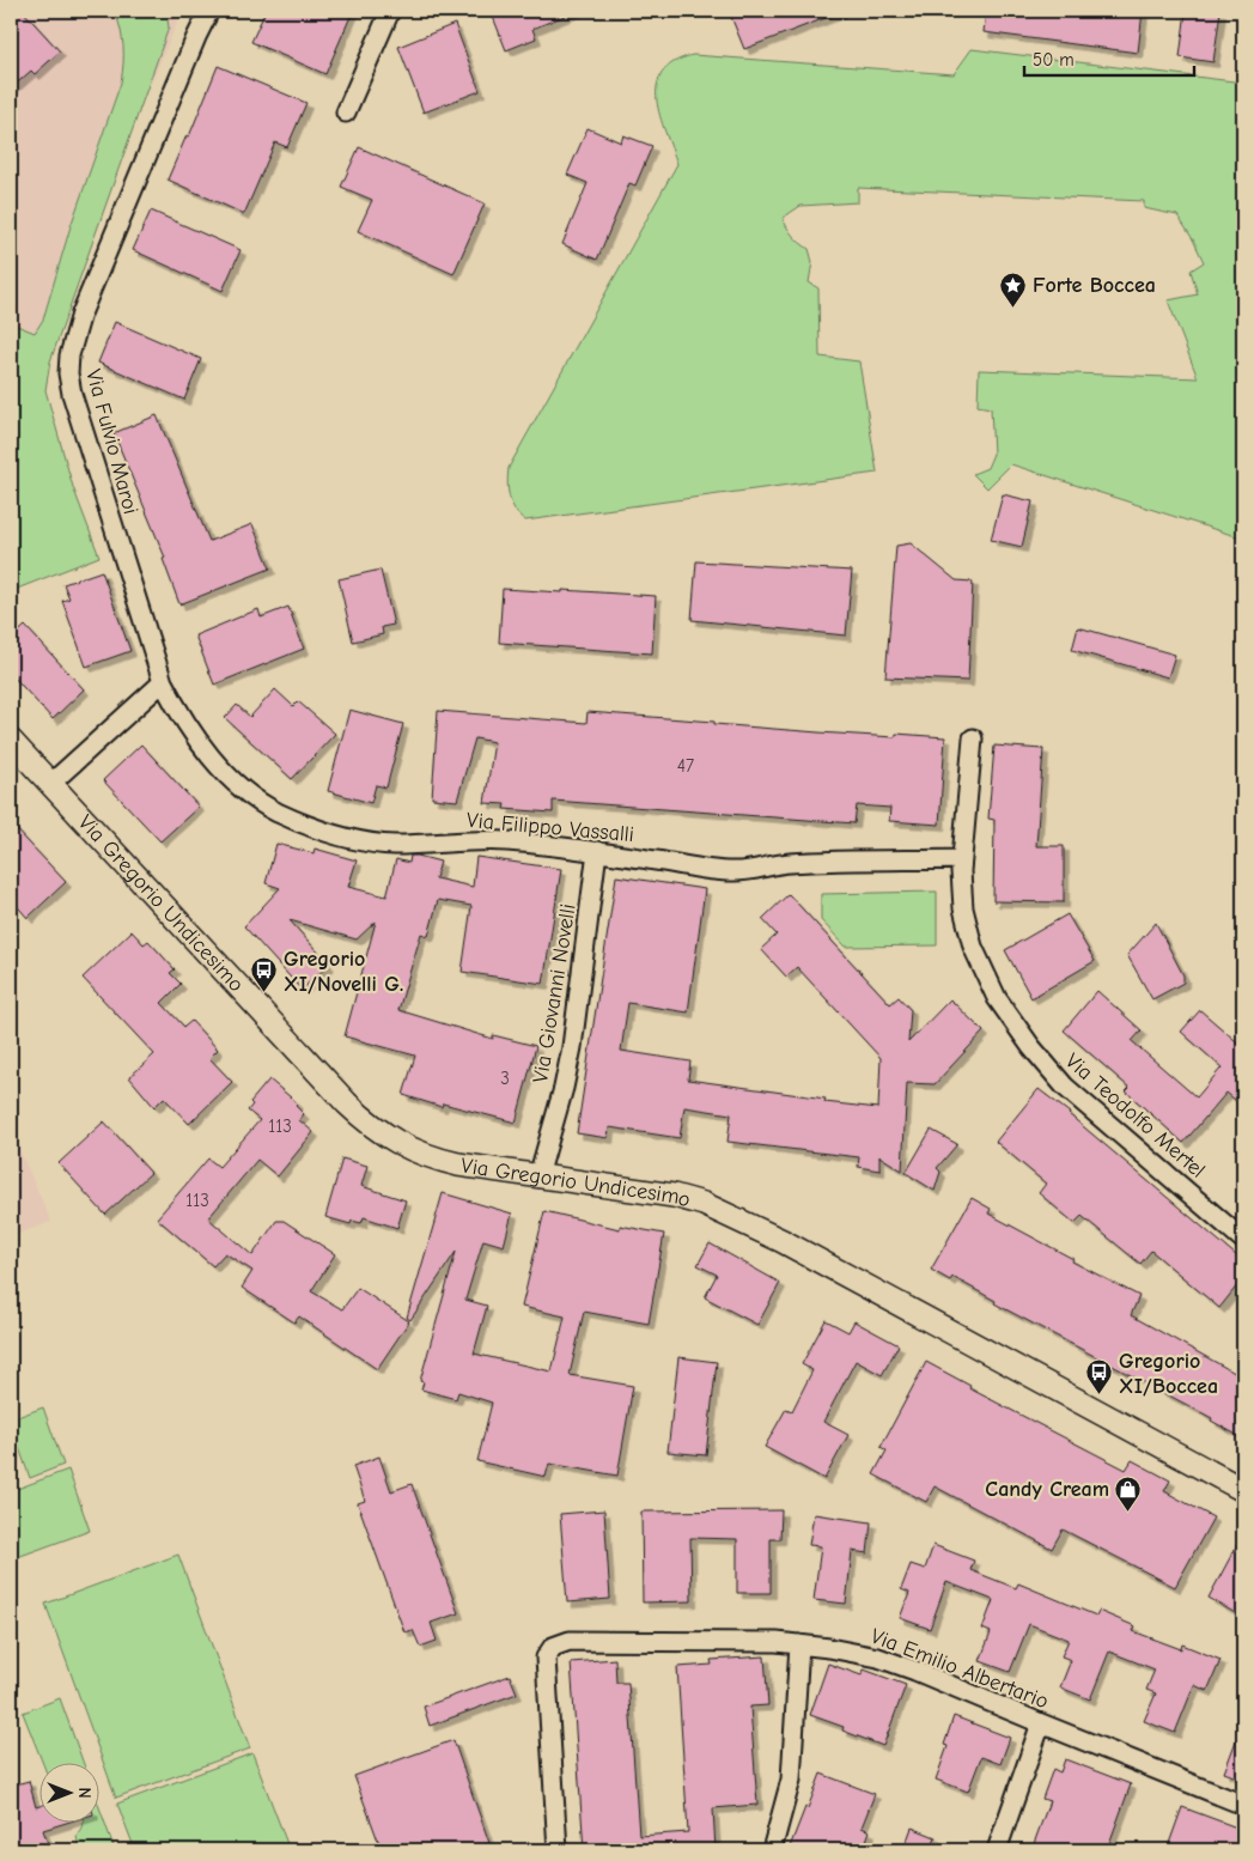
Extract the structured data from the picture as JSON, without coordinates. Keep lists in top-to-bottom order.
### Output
{
  "streets": {
    "street": [
      "Via Fulvio Maroi",
      "Via Filippo Vassalli",
      "Via Gregorio Undicesimo",
      "Via Giovanni Novelli",
      "Via Teodolfo Mertel",
      "Via Emilio Albertario"
    ]
  },
  "crossings": [
    ["Via Fulvio Maroi", "Via Filippo Vassalli"],
    ["Via Filippo Vassalli", "Via Giovanni Novelli"],
    ["Via Filippo Vassalli", "Via Teodolfo Mertel"],
    ["Via Gregorio Undicesimo", "Via Giovanni Novelli"]
  ],
  "places": {
    "place": ["Forte Boccea"],
    "bus stop": ["Gregorio XI/Novelli G.", "Gregorio XI/Boccea"],
    "shop": ["Candy Cream"]
  },
  "house_numbers": [
    "47",
    "3",
    "113",
    "113"
  ],
  "scale_bar": "50 m",
  "north": "right"
}
